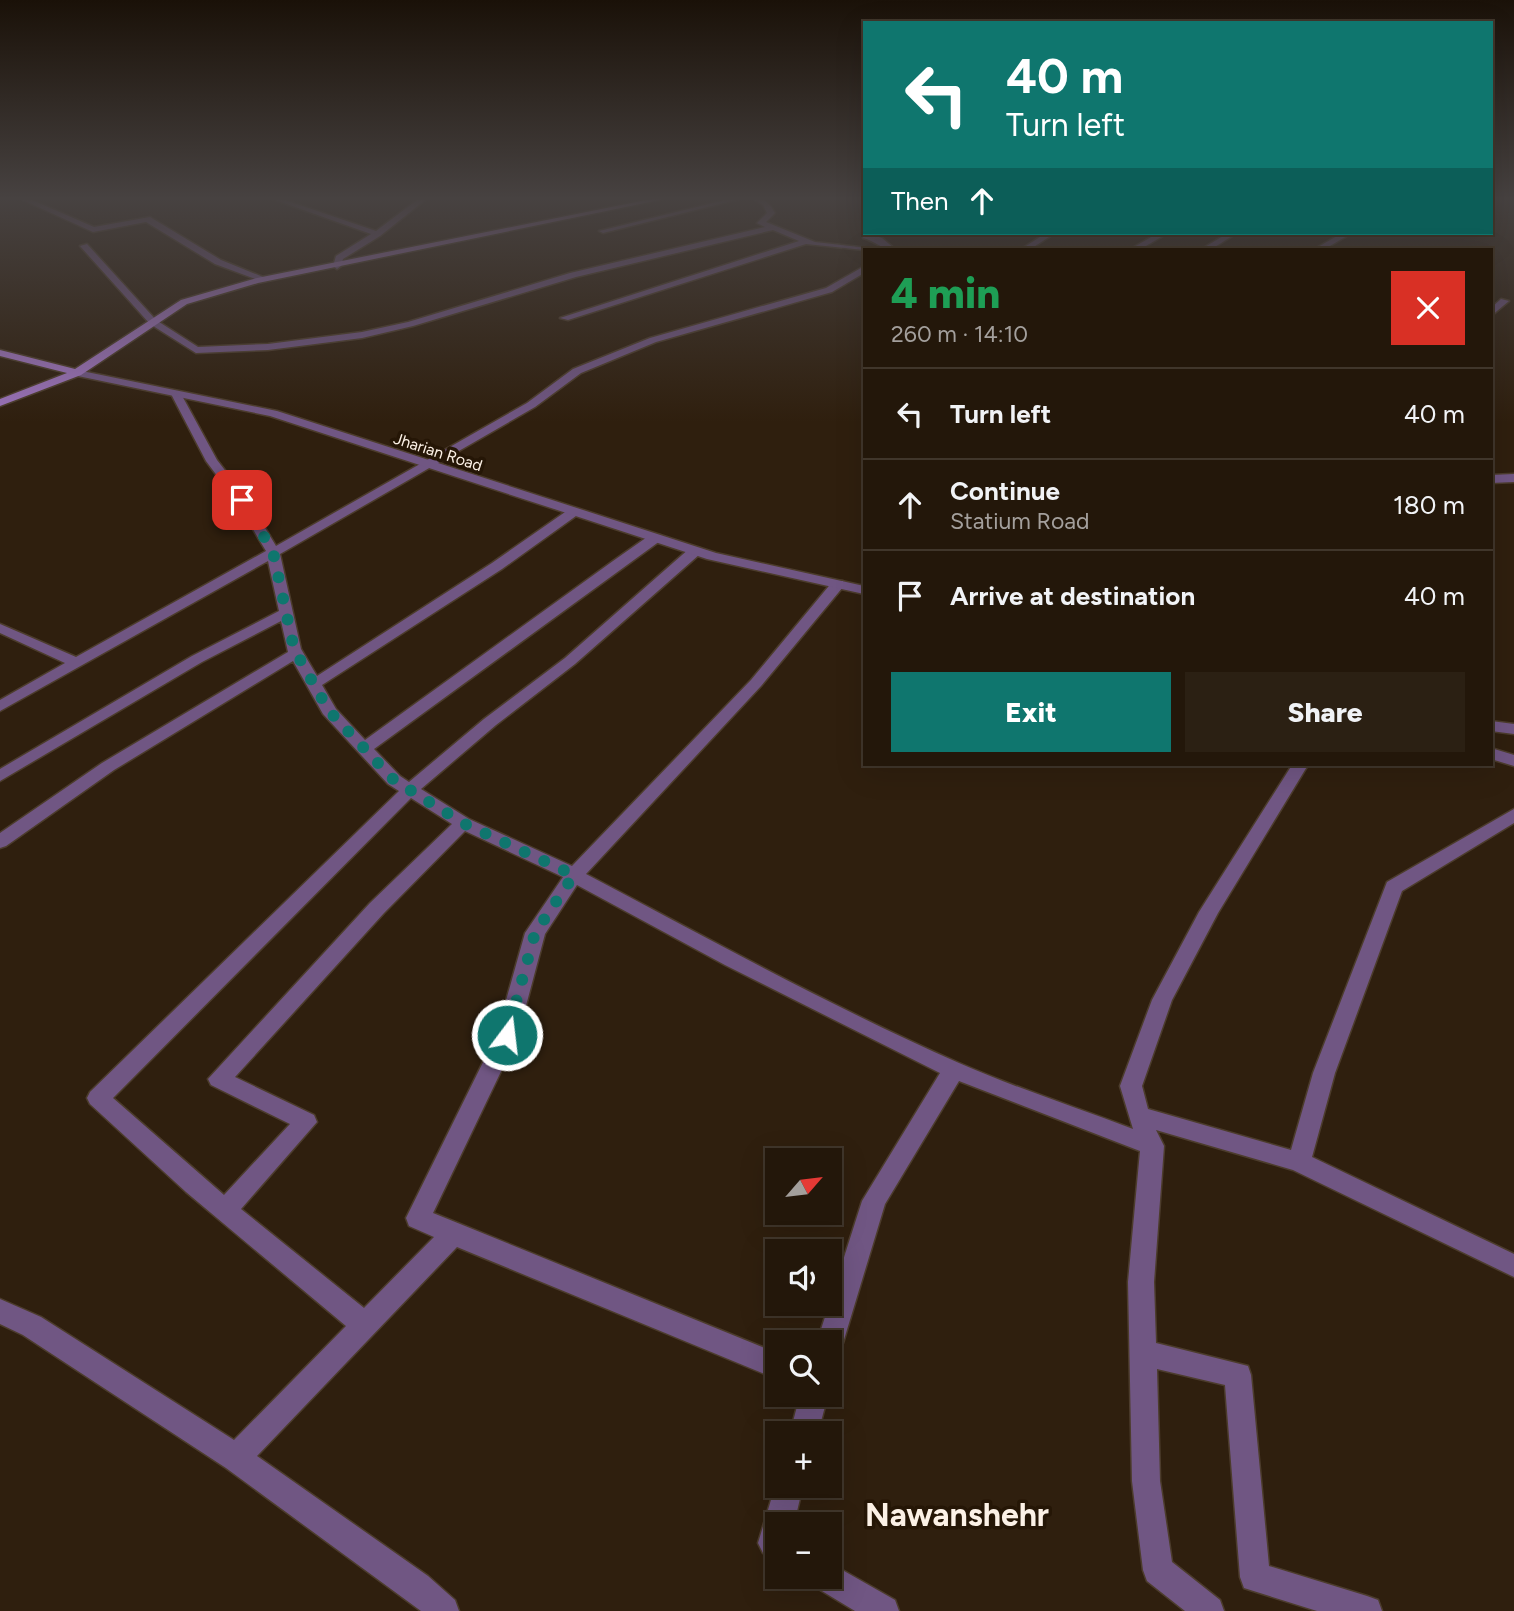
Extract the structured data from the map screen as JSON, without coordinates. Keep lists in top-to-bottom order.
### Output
{
  "streets": {
    "main road": ["Jharian Road"]
  },
  "districts": ["Nawanshehr"],
  "north": "top right",
  "page": {
    "turn": ["40 m", "Turn left"],
    "then": "Then",
    "heading": ["4 min", "260 m · 14:10"],
    "list": [
      {
        "name": "Turn left",
        "value": "40 m"
      },
      {
        "name": "Continue",
        "note": "Statium Road",
        "value": "180 m"
      },
      {
        "name": "Arrive at destination",
        "value": "40 m"
      }
    ],
    "buttons": ["Exit", "Share"],
    "map_buttons": ["+", "−"]
  }
}
